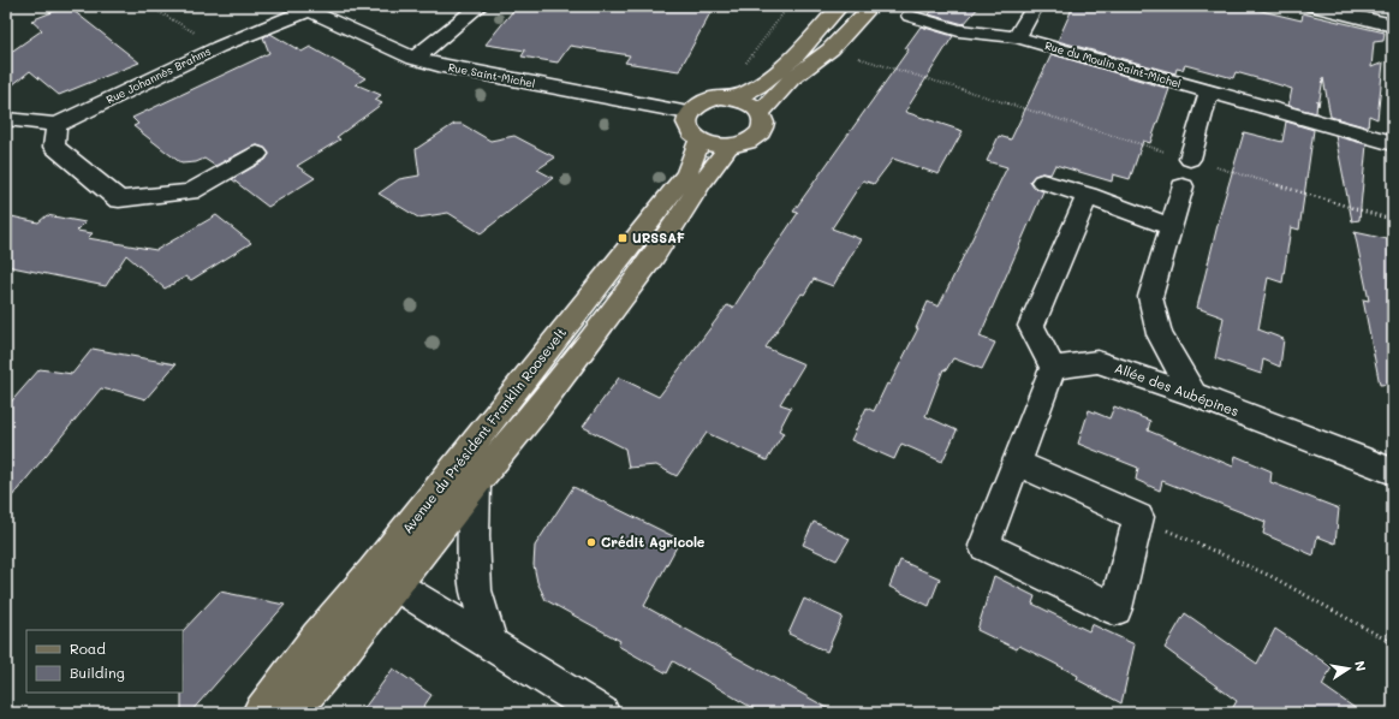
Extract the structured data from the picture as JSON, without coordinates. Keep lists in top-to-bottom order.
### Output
{
  "streets": {
    "main road": ["Avenue du Président Franklin Roosevelt"],
    "street": [
      "Rue du Moulin Saint-Michel",
      "Rue Johannès Brahms",
      "Rue Saint-Michel",
      "Allée des Aubépines"
    ]
  },
  "crossings": [
    ["Rue Johannès Brahms", "Rue Saint-Michel"],
    ["Rue Saint-Michel", "Avenue du Président Franklin Roosevelt"]
  ],
  "places": {
    "transit": ["URSSAF"],
    "other": ["Crédit Agricole"]
  },
  "legend": ["Road", "Building"],
  "north": "right"
}
